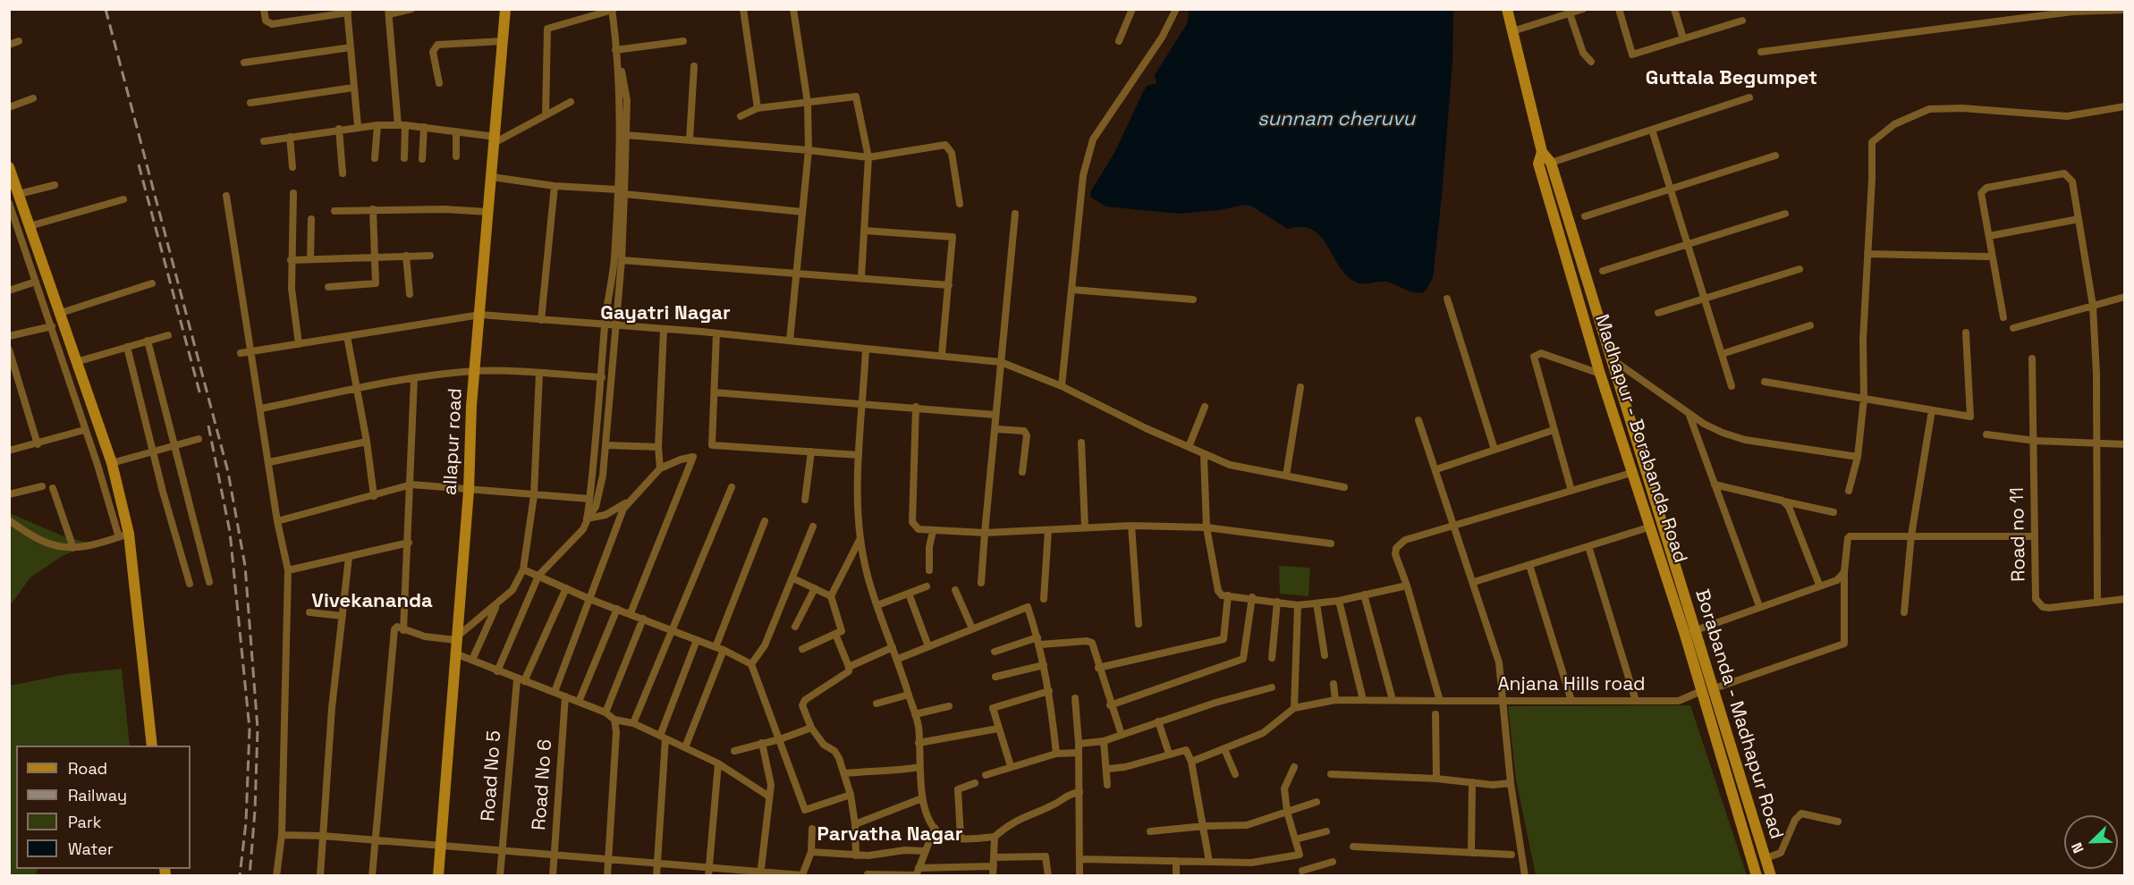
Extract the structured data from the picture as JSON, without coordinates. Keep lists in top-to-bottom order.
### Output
{
  "streets": {
    "street": [
      "Madhapur - Borabanda Road",
      "allapur road",
      "Road no 11",
      "Anjana Hills road",
      "Borabanda - Madhapur Road",
      "Road No 5",
      "Road No 6"
    ]
  },
  "crossings": [
    ["Madhapur - Borabanda Road", "Anjana Hills road"],
    ["Madhapur - Borabanda Road", "Borabanda - Madhapur Road"],
    ["Anjana Hills road", "Borabanda - Madhapur Road"]
  ],
  "districts": [
    "Guttala Begumpet",
    "Gayatri Nagar",
    "Vivekananda",
    "Parvatha Nagar"
  ],
  "water": ["sunnam cheruvu"],
  "legend": [
    "Road",
    "Railway",
    "Park",
    "Water"
  ],
  "north": "bottom left"
}
